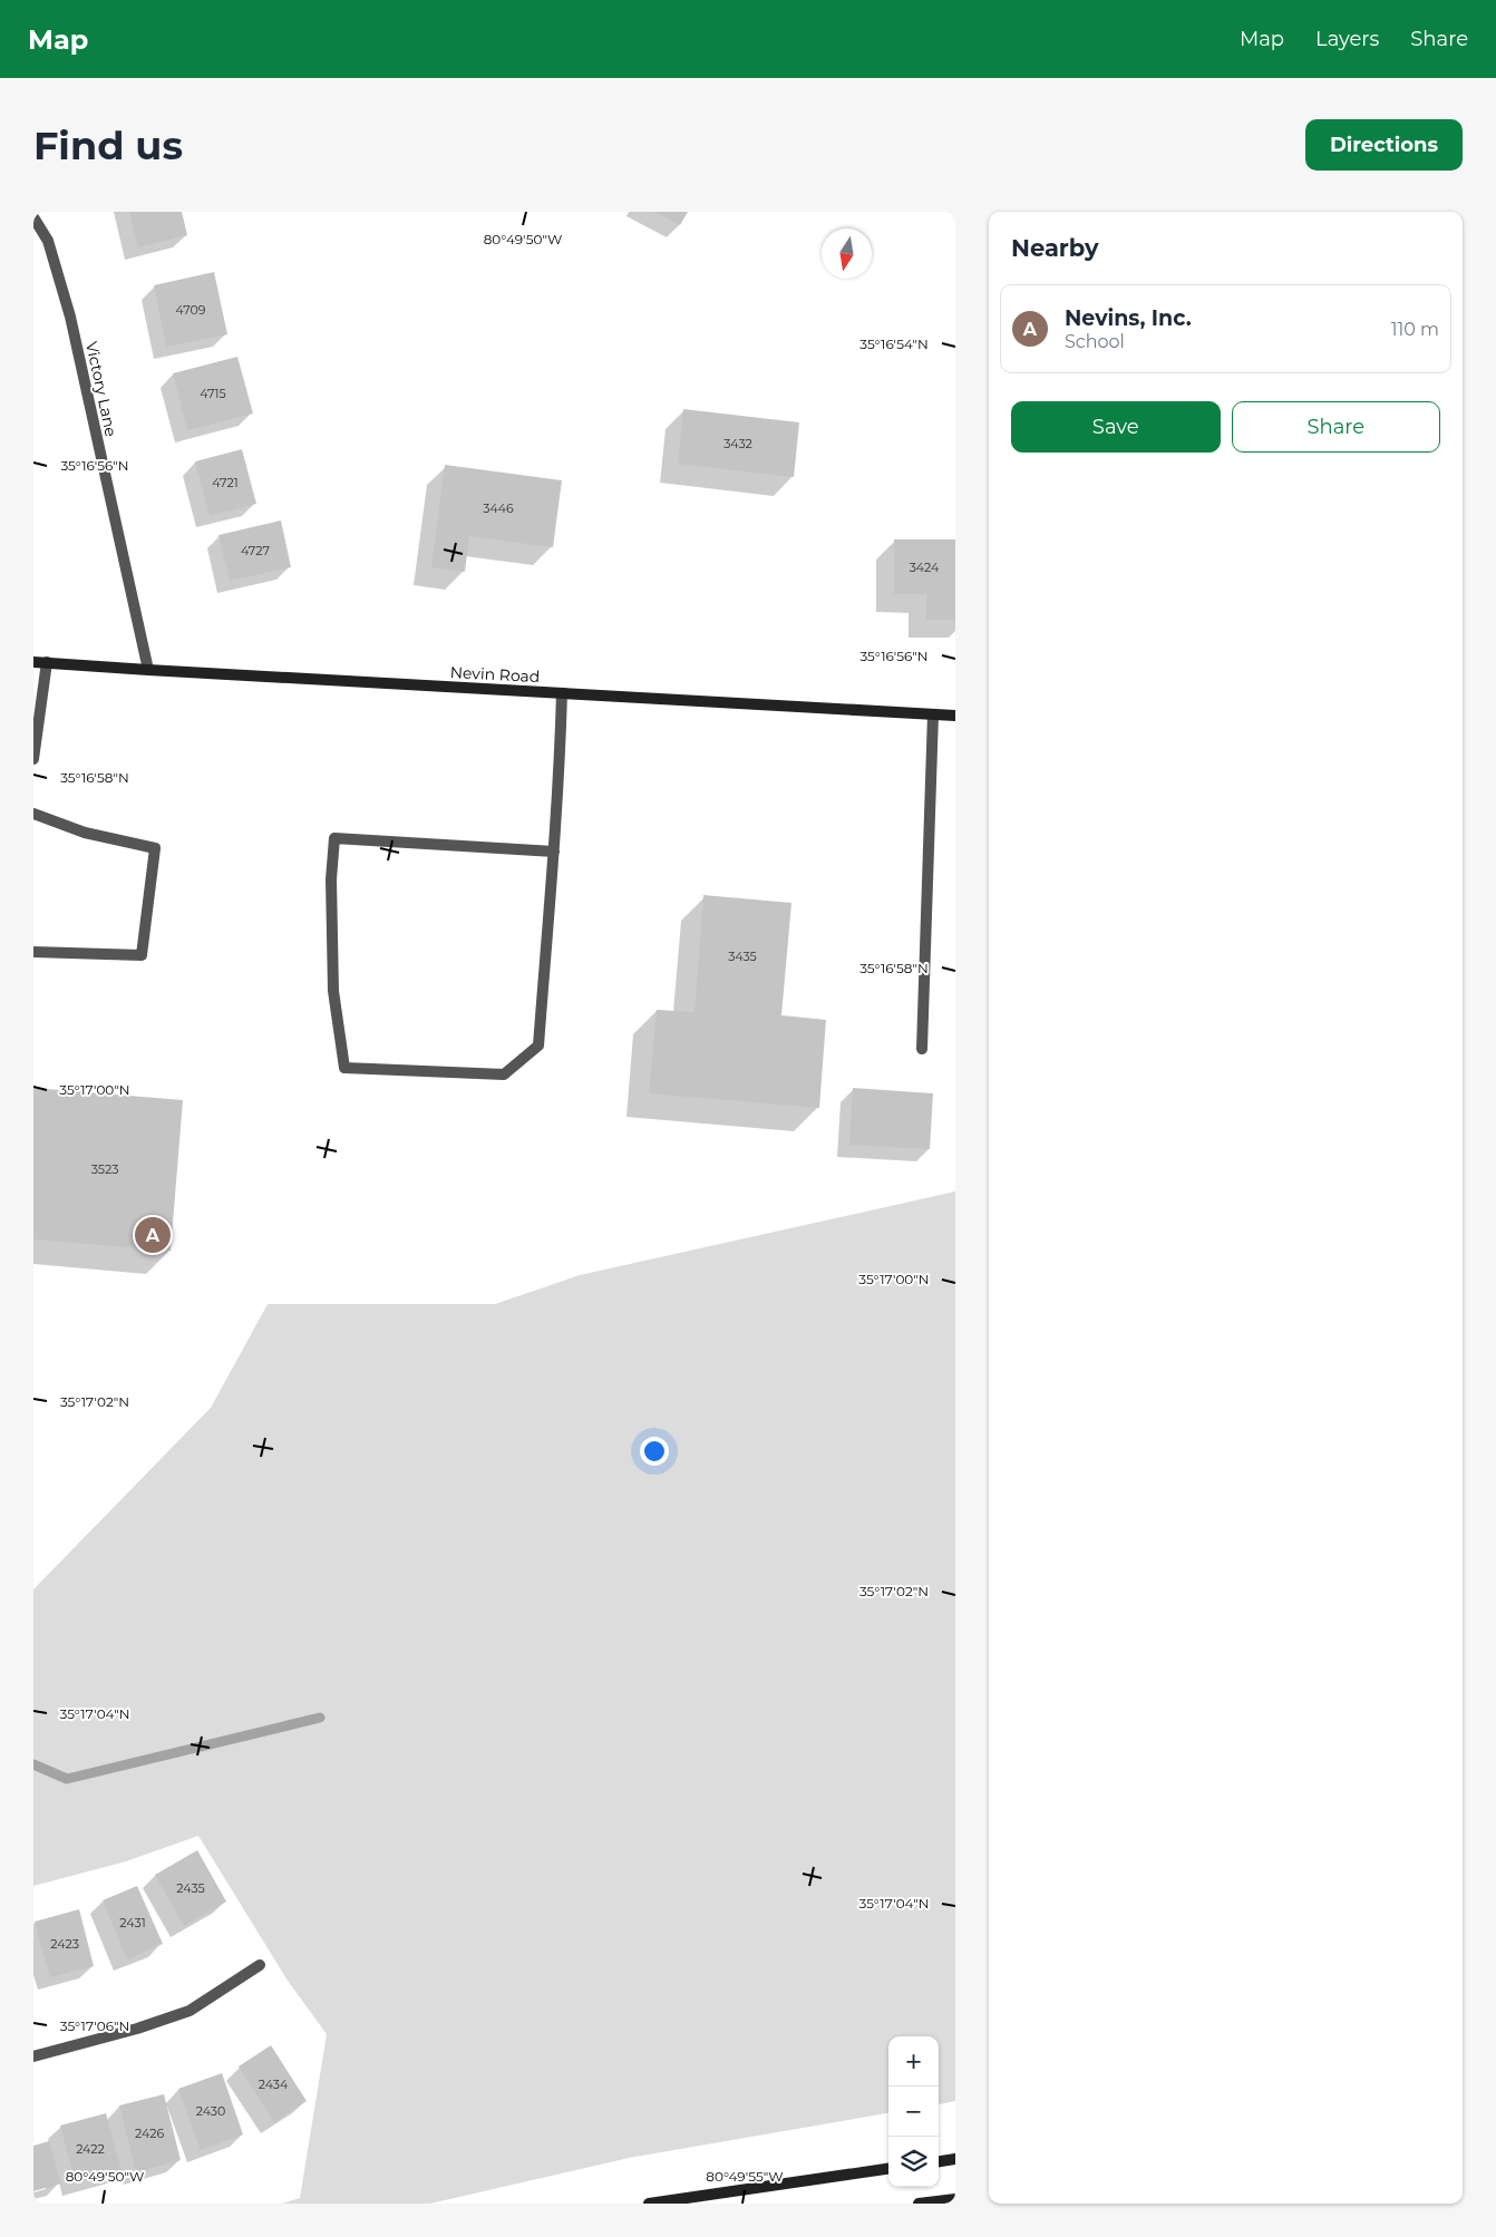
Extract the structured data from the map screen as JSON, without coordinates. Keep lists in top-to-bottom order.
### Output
{
  "streets": {
    "street": ["Victory Lane", "Nevin Road"]
  },
  "crossings": [
    ["Victory Lane", "Nevin Road"]
  ],
  "house_numbers": [
    "4709",
    "4715",
    "3432",
    "4721",
    "3446",
    "4727",
    "3424",
    "3435",
    "3523",
    "2435",
    "2431",
    "2423",
    "2434",
    "2430",
    "2426",
    "2422"
  ],
  "north": "bottom",
  "page": {
    "header": "Map",
    "nav": ["Map", "Layers", "Share"],
    "buttons": [
      "Directions",
      ["Save", "Share"]
    ],
    "title": "Find us",
    "heading": "Nearby",
    "list": [
      {
        "mark": "A",
        "name": "Nevins, Inc.",
        "note": "School",
        "value": "110 m"
      }
    ],
    "pins": "A",
    "map_buttons": ["+", "−"]
  },
  "coordinates": [
    "80°49'50\"W",
    "35°16'54\"N",
    "35°16'56\"N",
    "35°16'58\"N",
    "35°17'00\"N",
    "35°17'02\"N",
    "35°17'04\"N",
    "35°17'06\"N",
    "80°49'55\"W"
  ]
}
